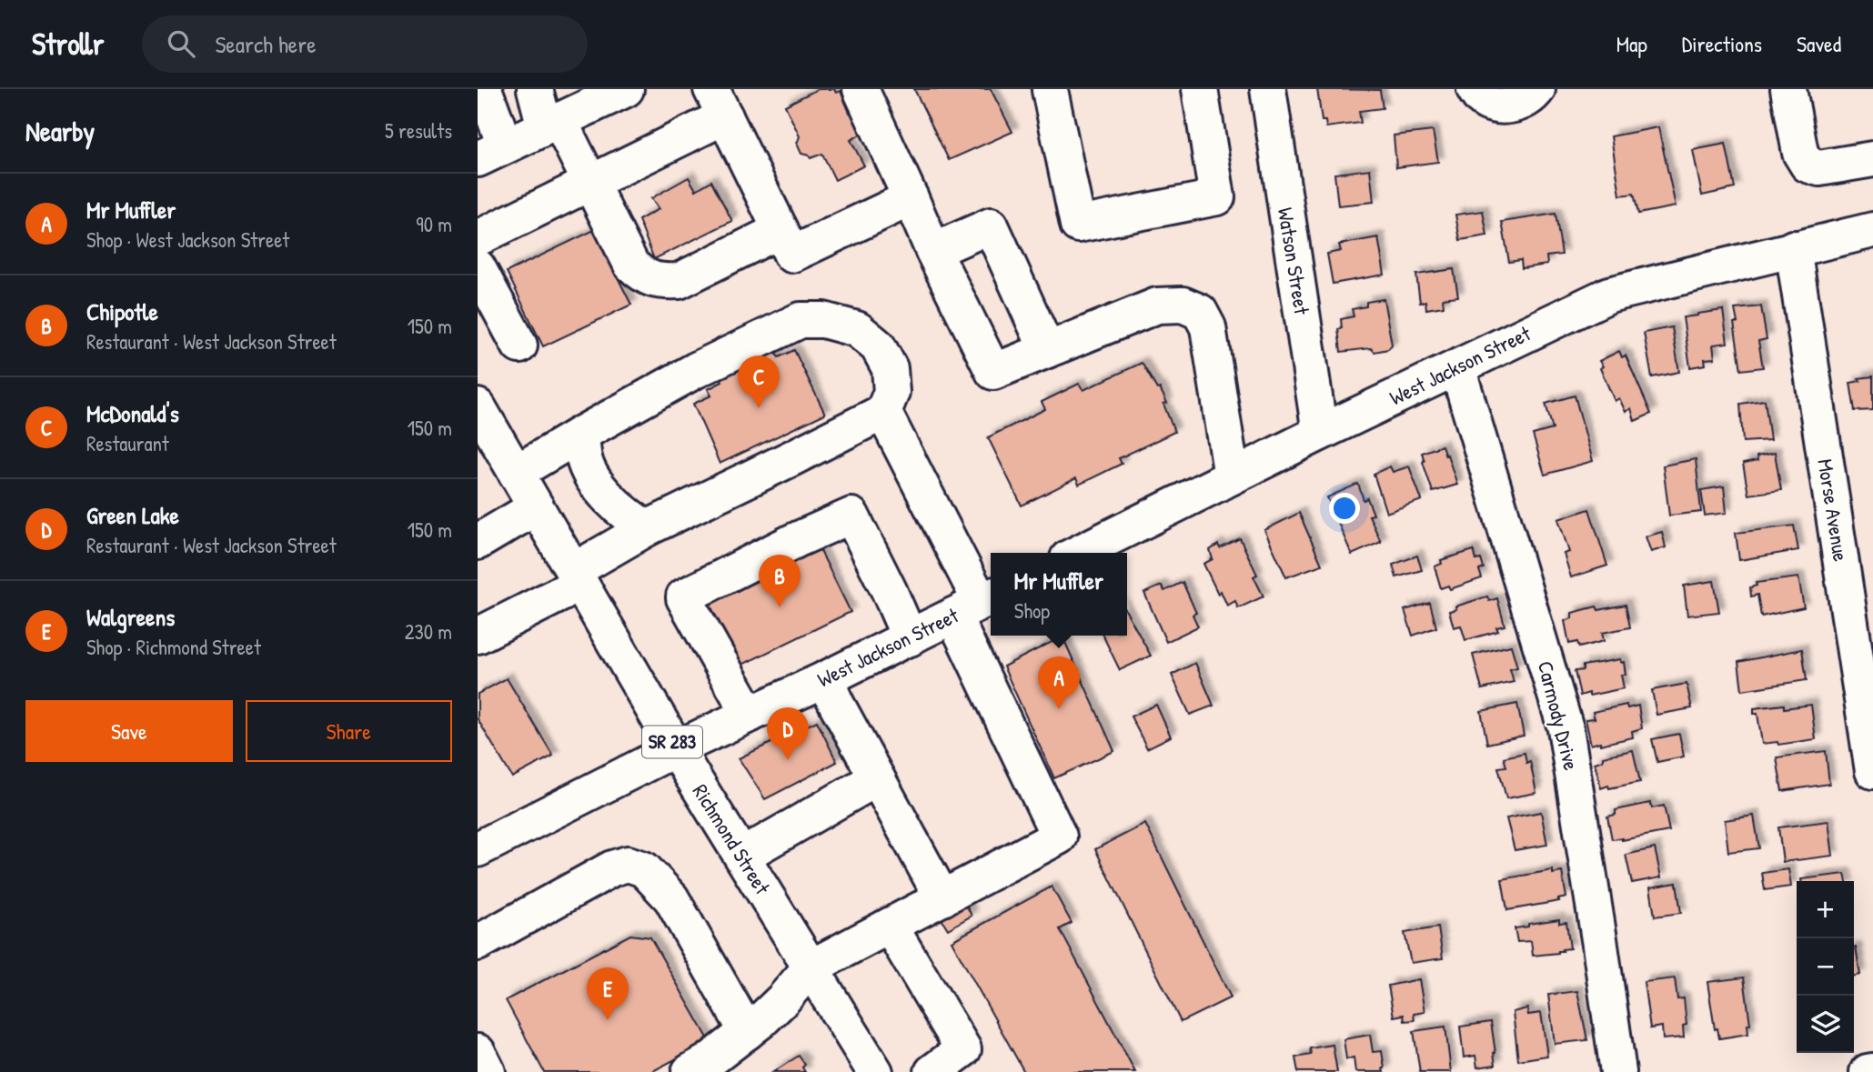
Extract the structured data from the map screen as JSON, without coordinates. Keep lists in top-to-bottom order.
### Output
{
  "streets": {
    "street": [
      "Watson Street",
      "West Jackson Street",
      "Morse Avenue",
      "Carmody Drive",
      "SR 283",
      "Richmond Street"
    ]
  },
  "crossings": [
    ["Watson Street", "West Jackson Street"],
    ["West Jackson Street", "Morse Avenue"],
    ["West Jackson Street", "Carmody Drive"],
    ["West Jackson Street", "Richmond Street"]
  ],
  "page": {
    "header": "Strollr",
    "search": "Search here",
    "nav": ["Map", "Directions", "Saved"],
    "heading": ["Nearby", "5 results"],
    "list": [
      {
        "mark": "A",
        "name": "Mr Muffler",
        "note": "Shop · West Jackson Street",
        "value": "90 m"
      },
      {
        "mark": "B",
        "name": "Chipotle",
        "note": "Restaurant · West Jackson Street",
        "value": "150 m"
      },
      {
        "mark": "C",
        "name": "McDonald's",
        "note": "Restaurant",
        "value": "150 m"
      },
      {
        "mark": "D",
        "name": "Green Lake",
        "note": "Restaurant · West Jackson Street",
        "value": "150 m"
      },
      {
        "mark": "E",
        "name": "Walgreens",
        "note": "Shop · Richmond Street",
        "value": "230 m"
      }
    ],
    "pins": [
      "C",
      "B",
      "A",
      "D",
      "E"
    ],
    "popup": ["Mr Muffler", "Shop"],
    "buttons": ["Save", "Share"],
    "map_buttons": ["+", "−"]
  }
}
